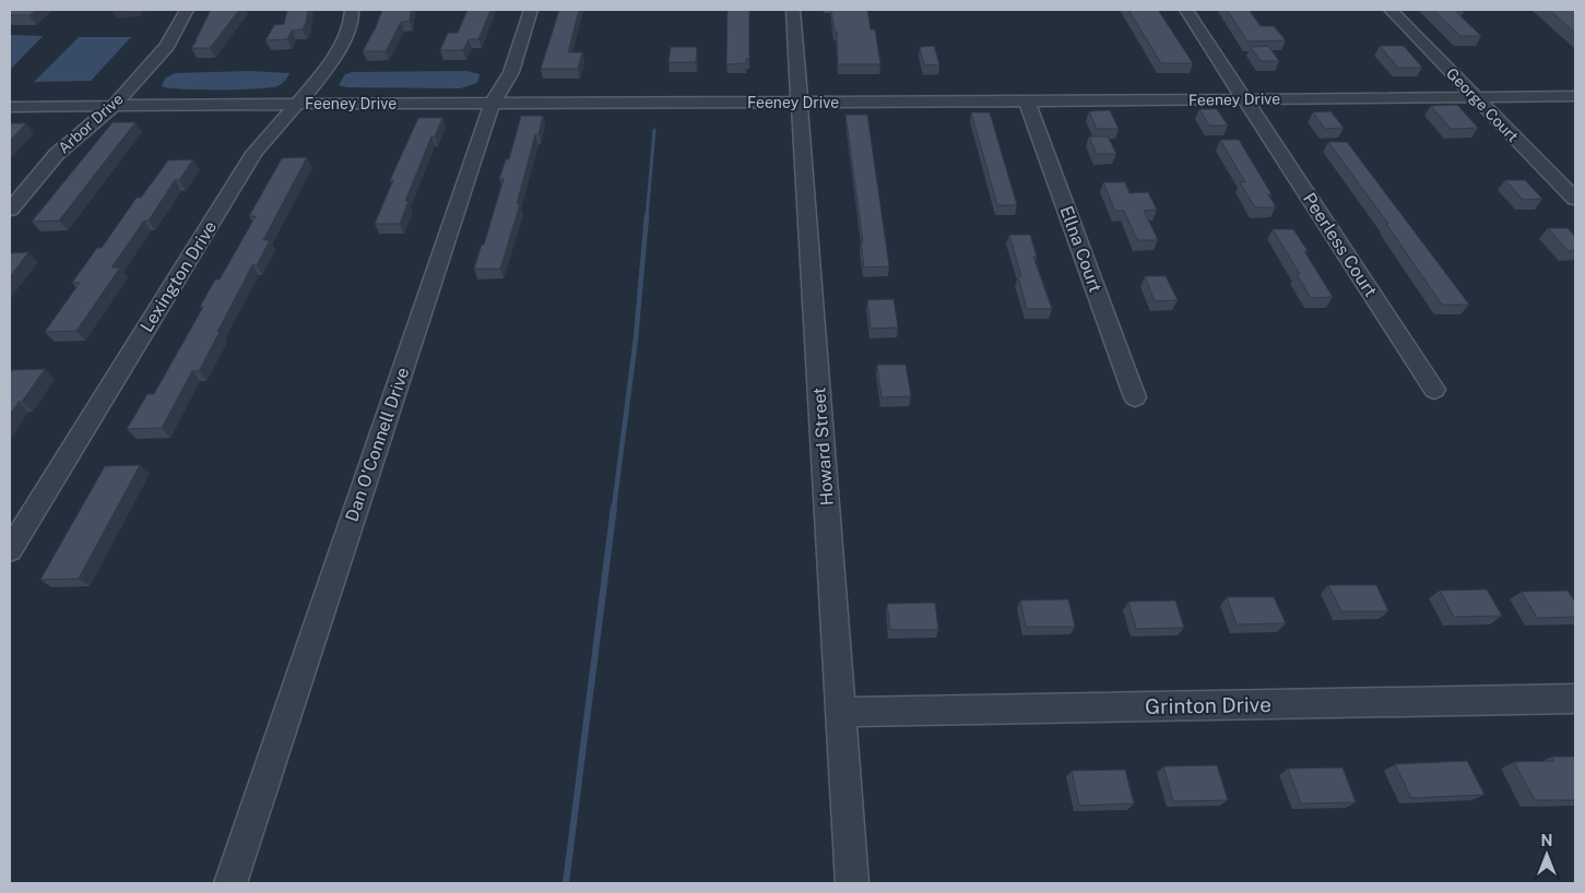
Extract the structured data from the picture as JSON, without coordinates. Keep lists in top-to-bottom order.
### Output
{
  "streets": {
    "street": [
      "Feeney Drive",
      "George Court",
      "Arbor Drive",
      "Peerless Court",
      "Ellna Court",
      "Lexington Drive",
      "Dan O'Connell Drive",
      "Howard Street",
      "Grinton Drive"
    ]
  },
  "crossings": [
    ["Feeney Drive", "George Court"],
    ["Feeney Drive", "Arbor Drive"],
    ["Feeney Drive", "Peerless Court"],
    ["Feeney Drive", "Ellna Court"],
    ["Feeney Drive", "Lexington Drive"],
    ["Feeney Drive", "Dan O'Connell Drive"],
    ["Feeney Drive", "Howard Street"],
    ["Howard Street", "Grinton Drive"]
  ],
  "north": "top"
}
